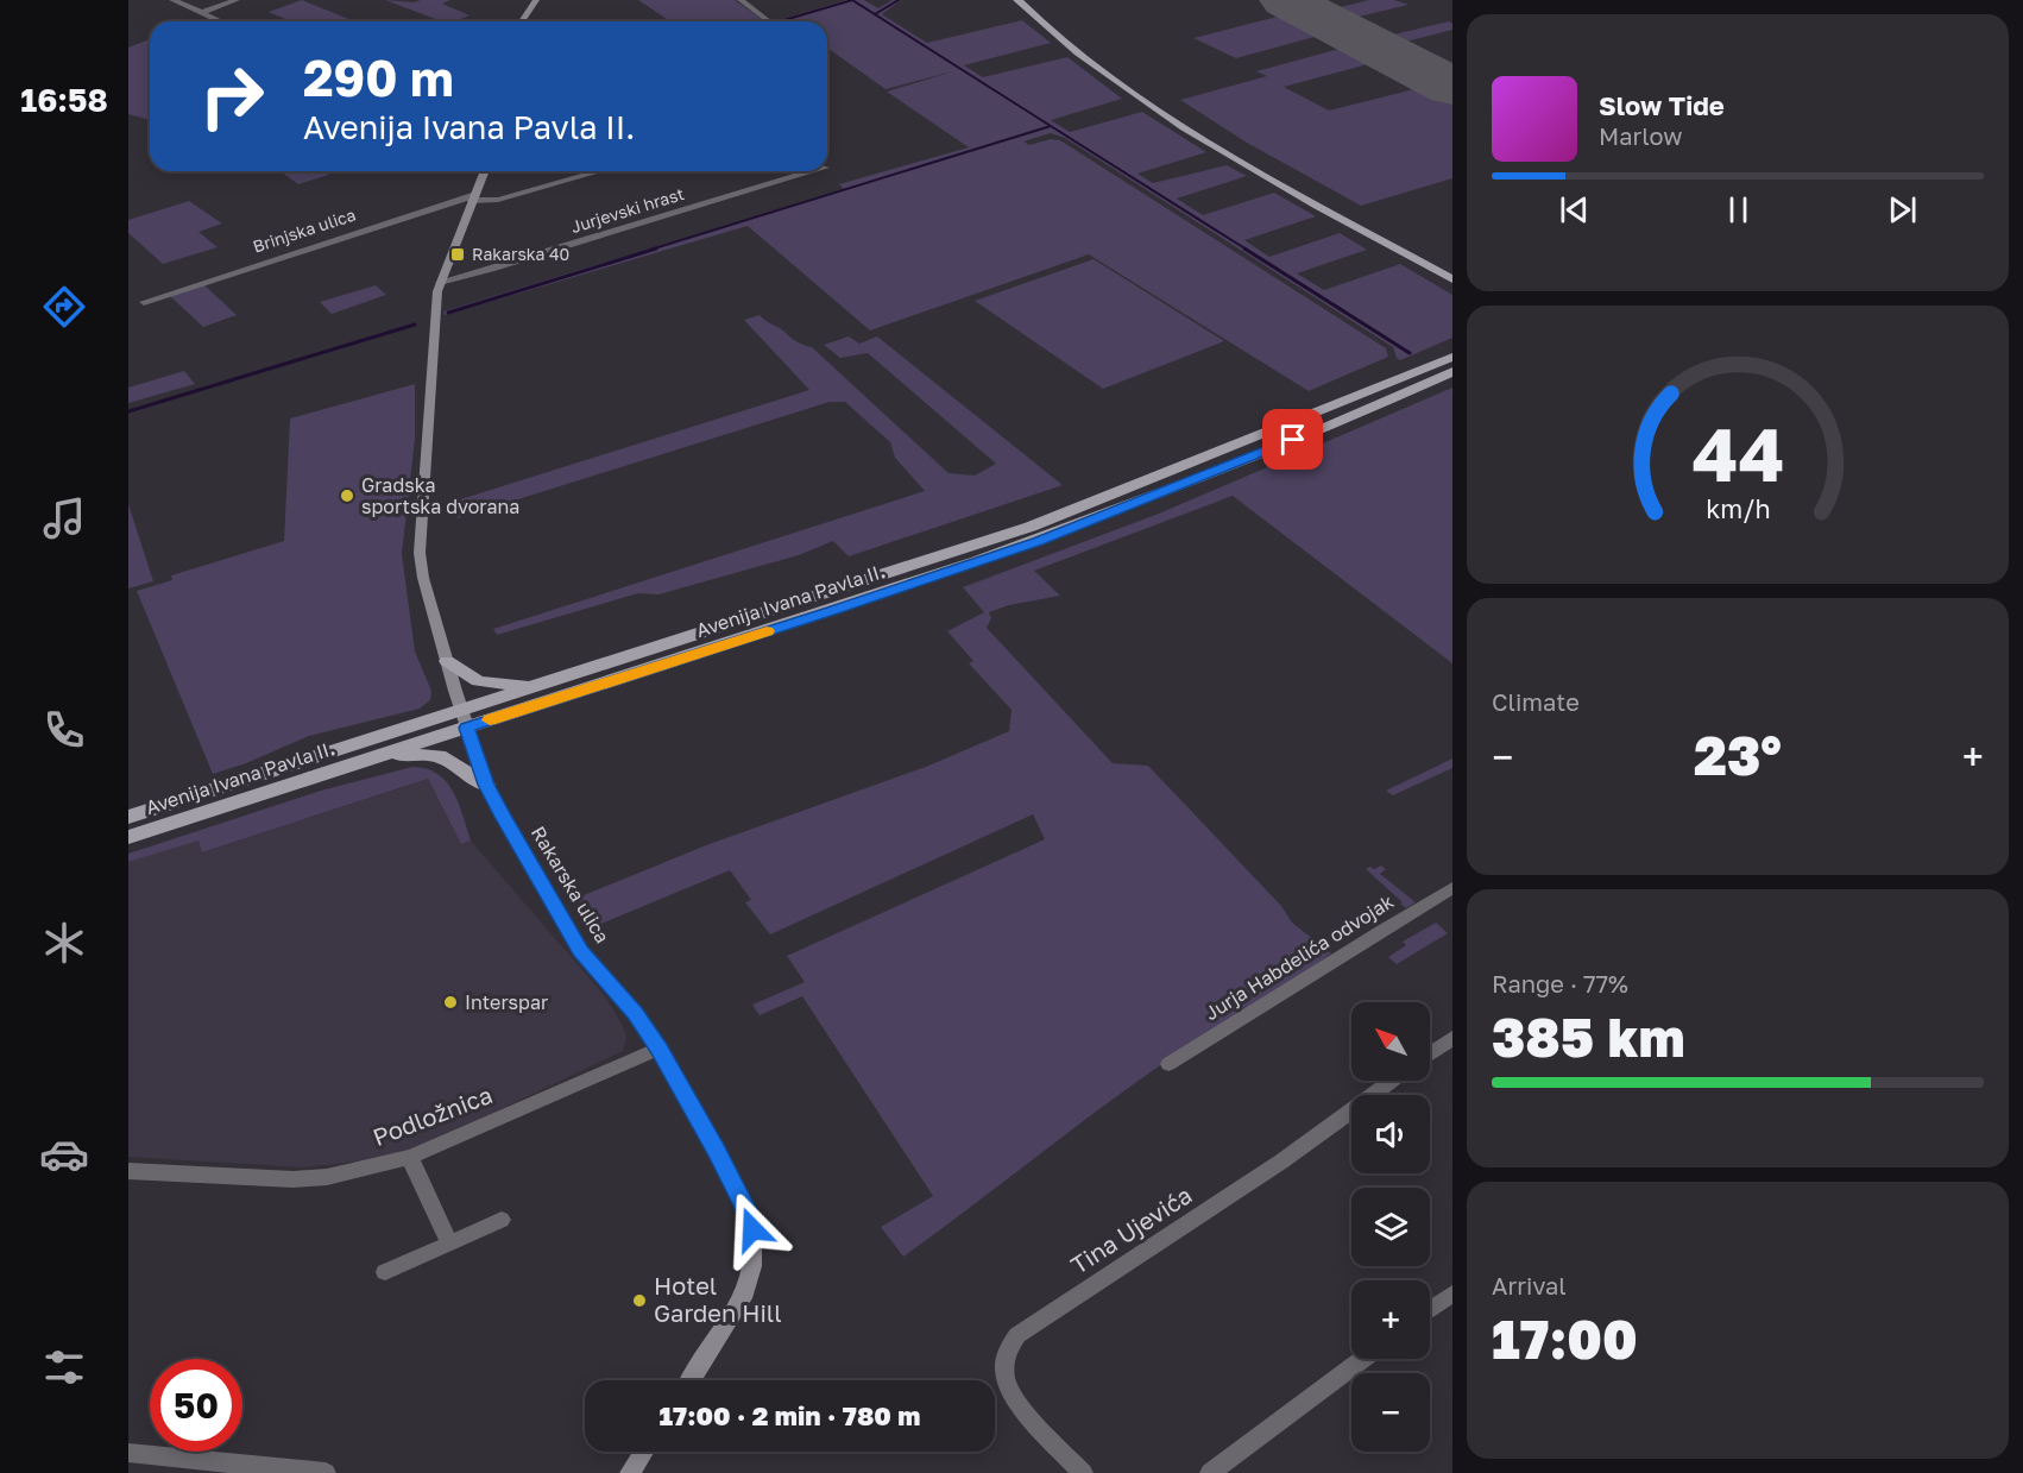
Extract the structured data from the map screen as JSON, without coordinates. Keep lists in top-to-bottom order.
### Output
{
  "streets": {
    "main road": ["Avenija Ivana Pavla II.", "Rakarska ulica"],
    "street": [
      "Jurjevski hrast",
      "Brinjska ulica",
      "Jurja Habdelića odvojak",
      "Podložnica",
      "Tina Ujevića"
    ]
  },
  "crossings": [
    ["Jurjevski hrast", "Rakarska ulica"],
    ["Avenija Ivana Pavla II.", "Rakarska ulica"],
    ["Rakarska ulica", "Podložnica"]
  ],
  "places": {
    "transit": ["Rakarska 40"],
    "other": ["Gradska sportska dvorana", "Interspar", "Hotel Garden Hill"]
  },
  "north": "top left",
  "page": {
    "tabs": "16:58",
    "turn": ["290 m", "Avenija Ivana Pavla II."],
    "song": ["Slow Tide", "Marlow"],
    "tile": [
      "Climate",
      ["Range · 77%", "385 km"],
      ["Arrival", "17:00"]
    ],
    "heat": ["−", "23°", "+"],
    "map_buttons": ["+", "−"],
    "limit": "50",
    "trip": "17:00 · 2 min · 780 m",
    "gauge": ["44", "km/h"]
  }
}
